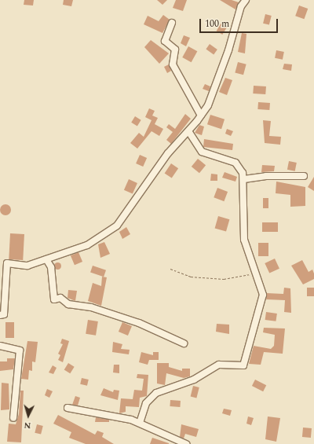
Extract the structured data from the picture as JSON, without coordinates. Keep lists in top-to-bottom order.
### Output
{
  "scale_bar": "100 m",
  "north": "bottom"
}
